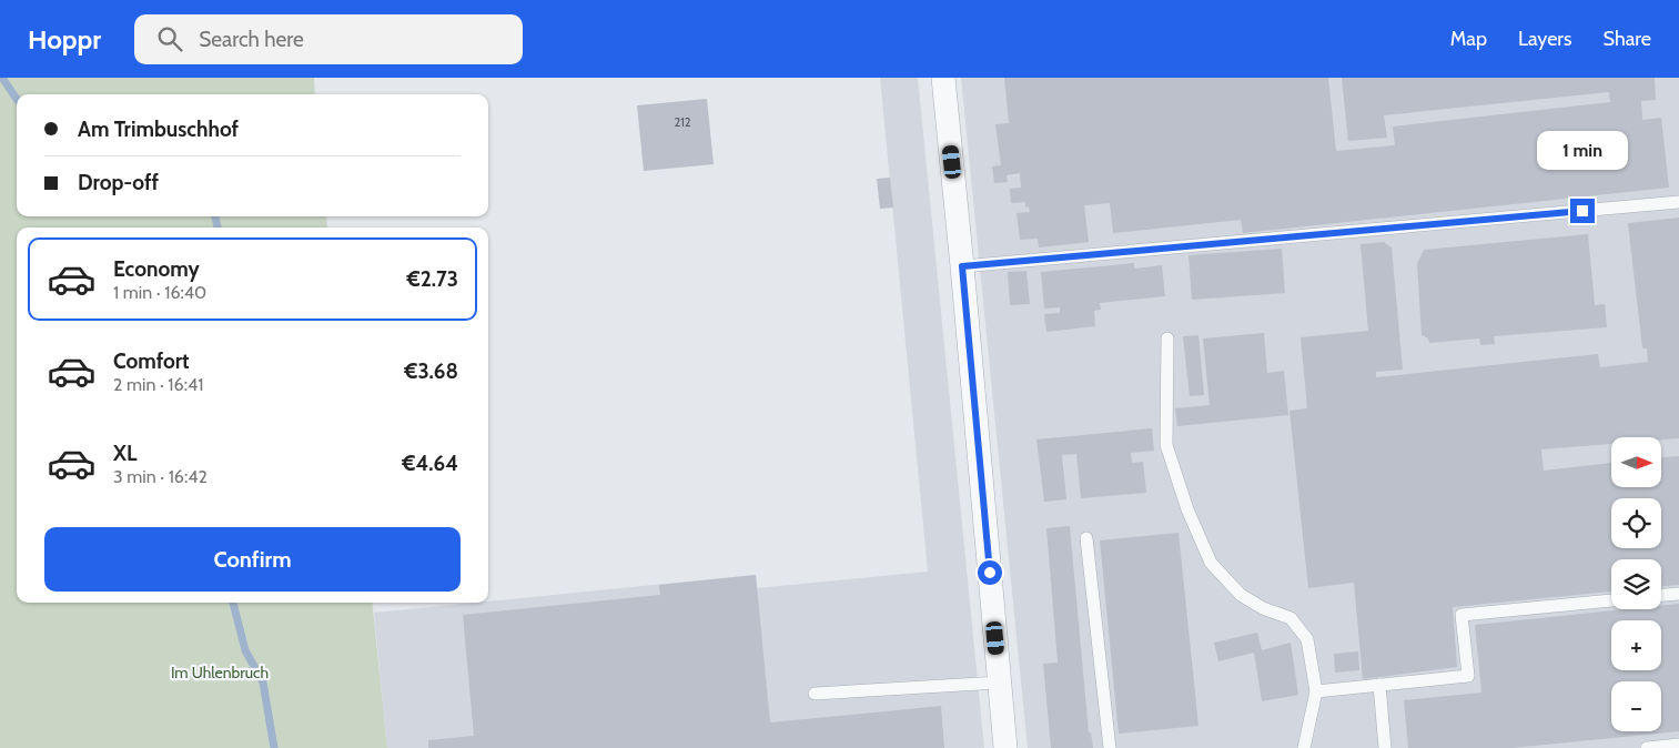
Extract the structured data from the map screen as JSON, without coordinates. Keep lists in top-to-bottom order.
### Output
{
  "parks": ["Im Uhlenbruch"],
  "house_numbers": ["212"],
  "north": "right",
  "page": {
    "header": "Hoppr",
    "search": "Search here",
    "nav": ["Map", "Layers", "Share"],
    "banner": ["Am Trimbuschhof", "Drop-off"],
    "bubble": "1 min",
    "list": [
      {
        "name": "Economy",
        "note": "1 min · 16:40",
        "value": "€2.73"
      },
      {
        "name": "Comfort",
        "note": "2 min · 16:41",
        "value": "€3.68"
      },
      {
        "name": "XL",
        "note": "3 min · 16:42",
        "value": "€4.64"
      }
    ],
    "map_buttons": ["+", "−"],
    "buttons": "Confirm"
  }
}
